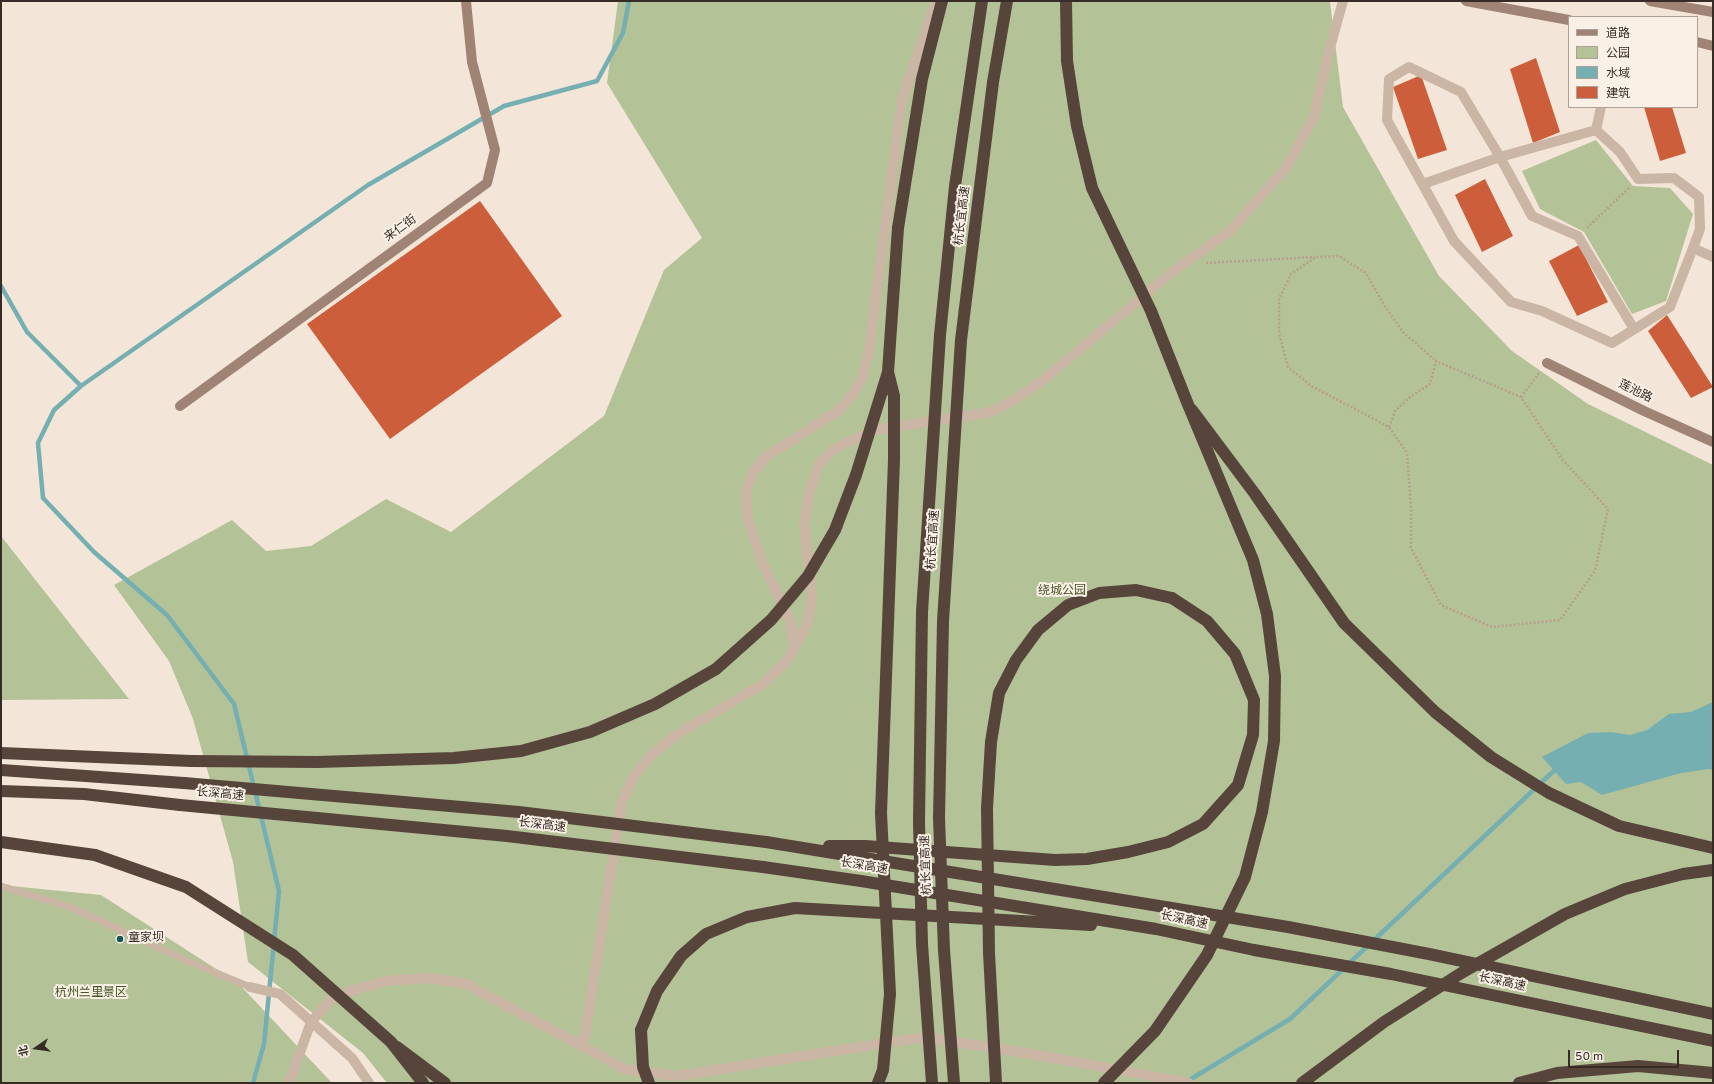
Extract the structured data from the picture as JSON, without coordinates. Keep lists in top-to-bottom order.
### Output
{
  "streets": {
    "highway": ["杭长宜高速", "长深高速"],
    "street": ["来仁街", "莲池路"]
  },
  "parks": ["绕城公园", "杭州兰里景区"],
  "places": ["童家坝"],
  "legend": [
    "道路",
    "公园",
    "水域",
    "建筑"
  ],
  "scale_bar": "50 m",
  "north": "left"
}
